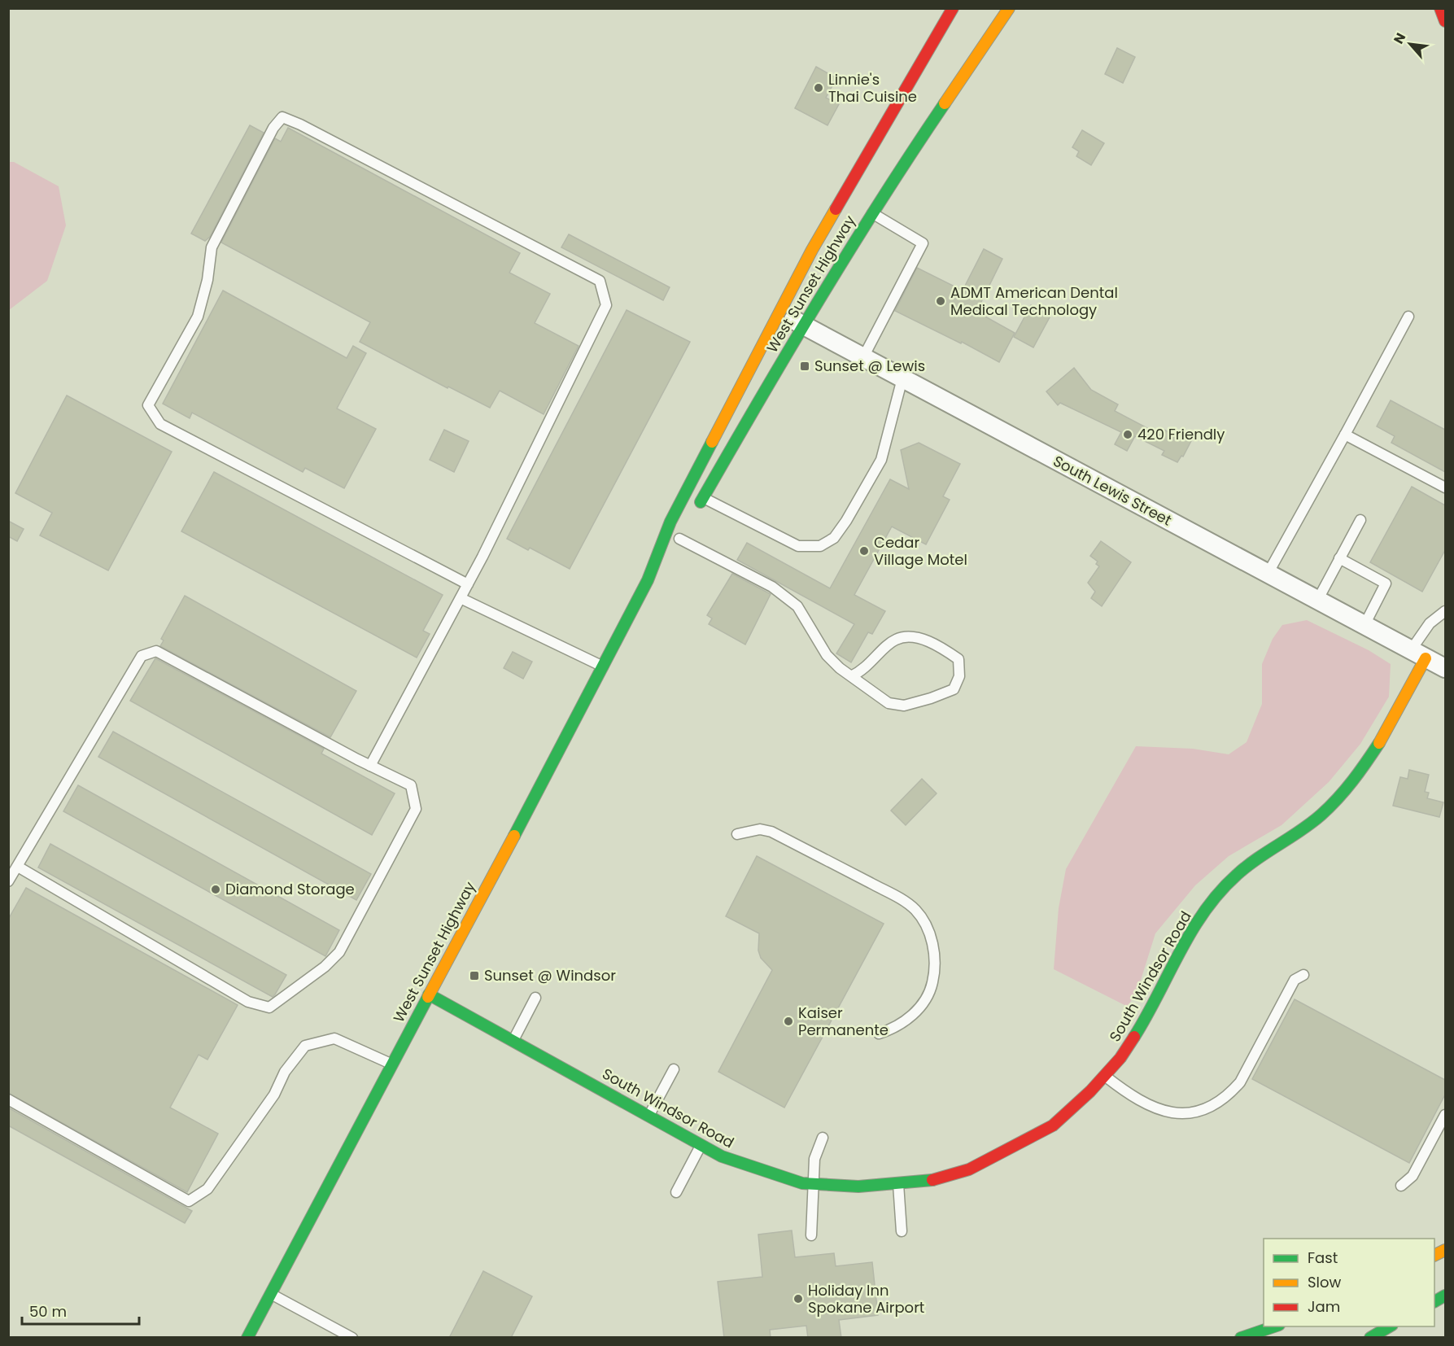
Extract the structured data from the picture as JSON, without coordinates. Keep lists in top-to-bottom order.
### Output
{
  "streets": {
    "main road": ["West Sunset Highway", "South Windsor Road"],
    "street": ["South Lewis Street"]
  },
  "crossings": [
    ["West Sunset Highway", "South Lewis Street"],
    ["West Sunset Highway", "South Windsor Road"],
    ["South Lewis Street", "South Windsor Road"]
  ],
  "places": {
    "other": [
      "Linnie's Thai Cuisine",
      "ADMT American Dental Medical Technology",
      "420 Friendly",
      "Cedar Village Motel",
      "Diamond Storage",
      "Kaiser Permanente",
      "Holiday Inn Spokane Airport"
    ],
    "transit": ["Sunset @ Lewis", "Sunset @ Windsor"]
  },
  "legend": ["Fast", "Slow", "Jam"],
  "scale_bar": "50 m",
  "north": "top left"
}
